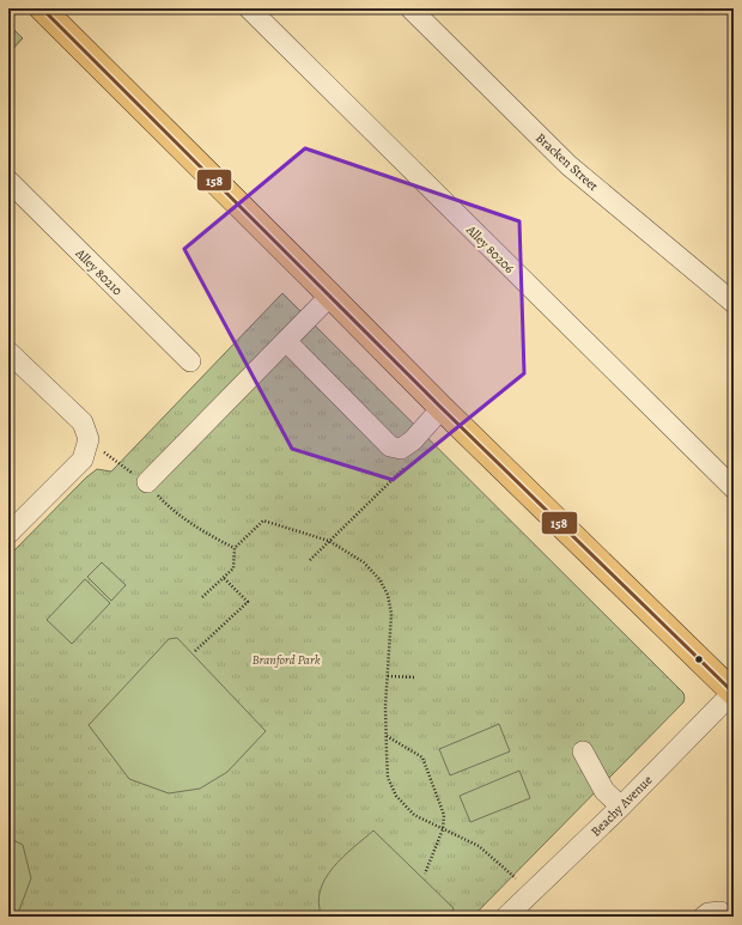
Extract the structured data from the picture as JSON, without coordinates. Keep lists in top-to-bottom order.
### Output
{
  "streets": {
    "street": [
      "Bracken Street",
      "Alley 80206",
      "Alley 80210",
      "Beachy Avenue"
    ]
  },
  "parks": ["Branford Park"],
  "lines": ["transit line 158"]
}
